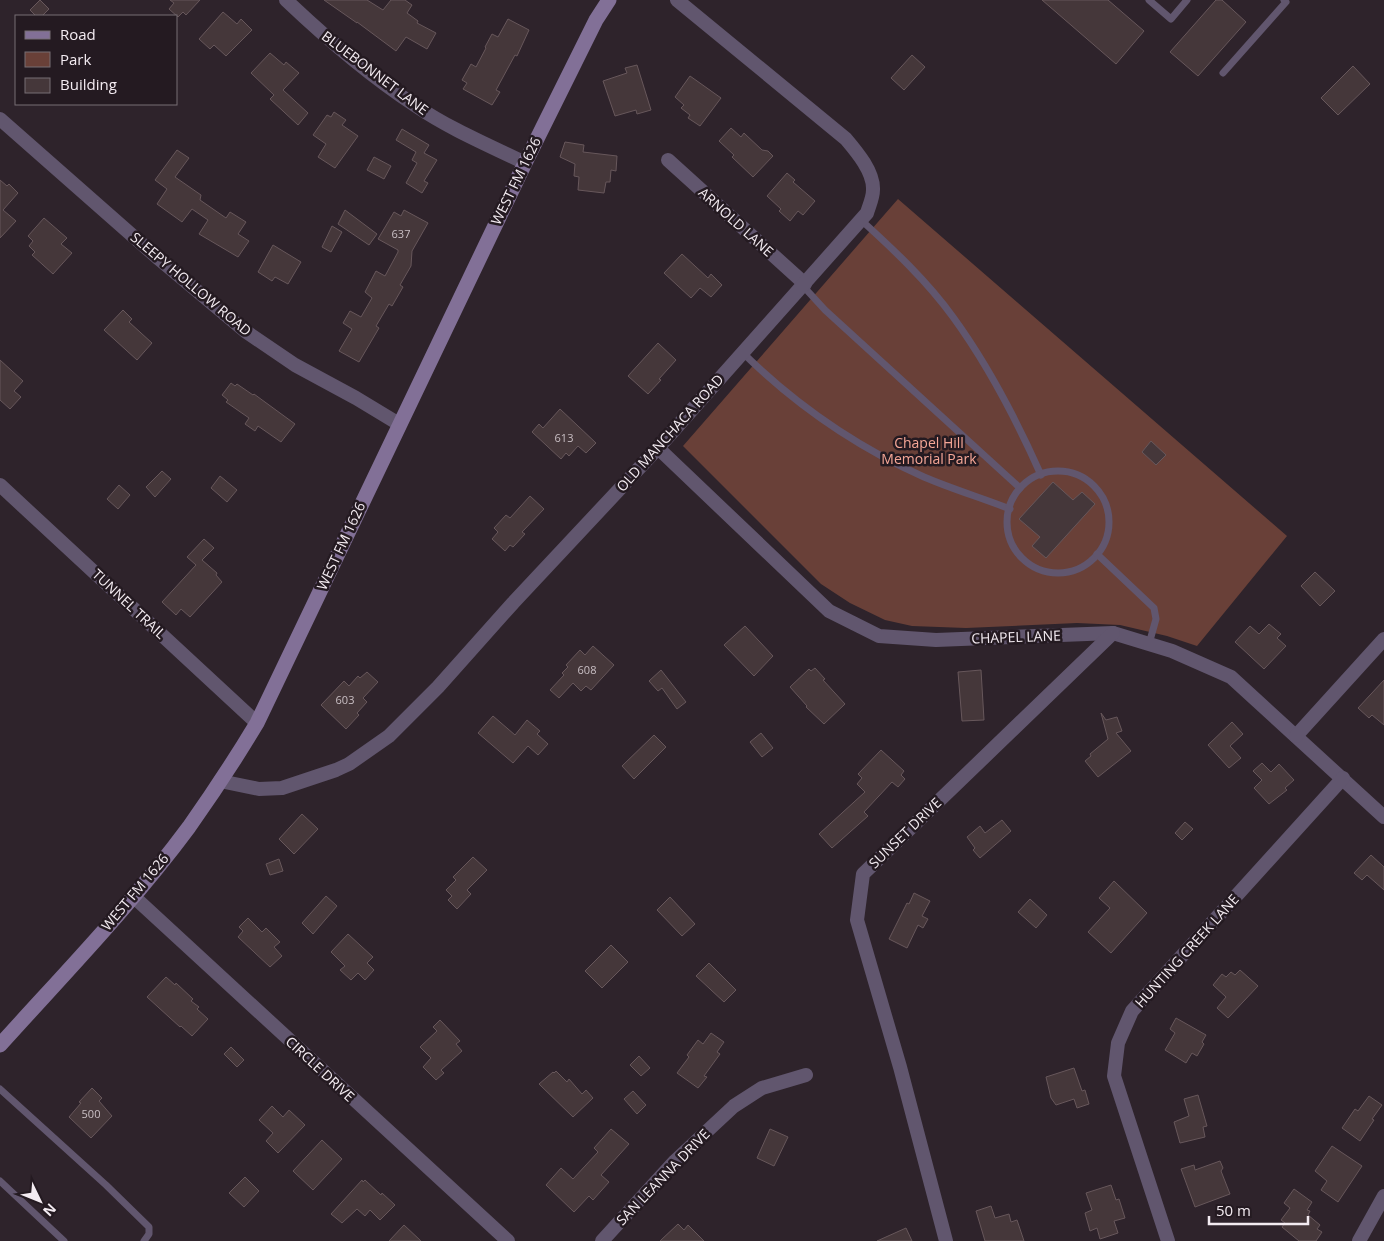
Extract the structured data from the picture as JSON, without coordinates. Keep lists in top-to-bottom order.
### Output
{
  "streets": {
    "main road": ["WEST FM 1626"],
    "street": [
      "BLUEBONNET LANE",
      "ARNOLD LANE",
      "SLEEPY HOLLOW ROAD",
      "OLD MANCHACA ROAD",
      "TUNNEL TRAIL",
      "CHAPEL LANE",
      "SUNSET DRIVE",
      "HUNTING CREEK LANE",
      "CIRCLE DRIVE",
      "SAN LEANNA DRIVE"
    ]
  },
  "crossings": [
    ["BLUEBONNET LANE", "WEST FM 1626"],
    ["WEST FM 1626", "SLEEPY HOLLOW ROAD"],
    ["WEST FM 1626", "OLD MANCHACA ROAD"],
    ["WEST FM 1626", "TUNNEL TRAIL"],
    ["WEST FM 1626", "CIRCLE DRIVE"],
    ["ARNOLD LANE", "OLD MANCHACA ROAD"],
    ["OLD MANCHACA ROAD", "CHAPEL LANE"],
    ["CHAPEL LANE", "SUNSET DRIVE"],
    ["CHAPEL LANE", "HUNTING CREEK LANE"]
  ],
  "parks": ["Chapel Hill Memorial Park"],
  "house_numbers": [
    "637",
    "613",
    "608",
    "603",
    "500"
  ],
  "legend": ["Road", "Park", "Building"],
  "scale_bar": "50 m",
  "north": "bottom right"
}
